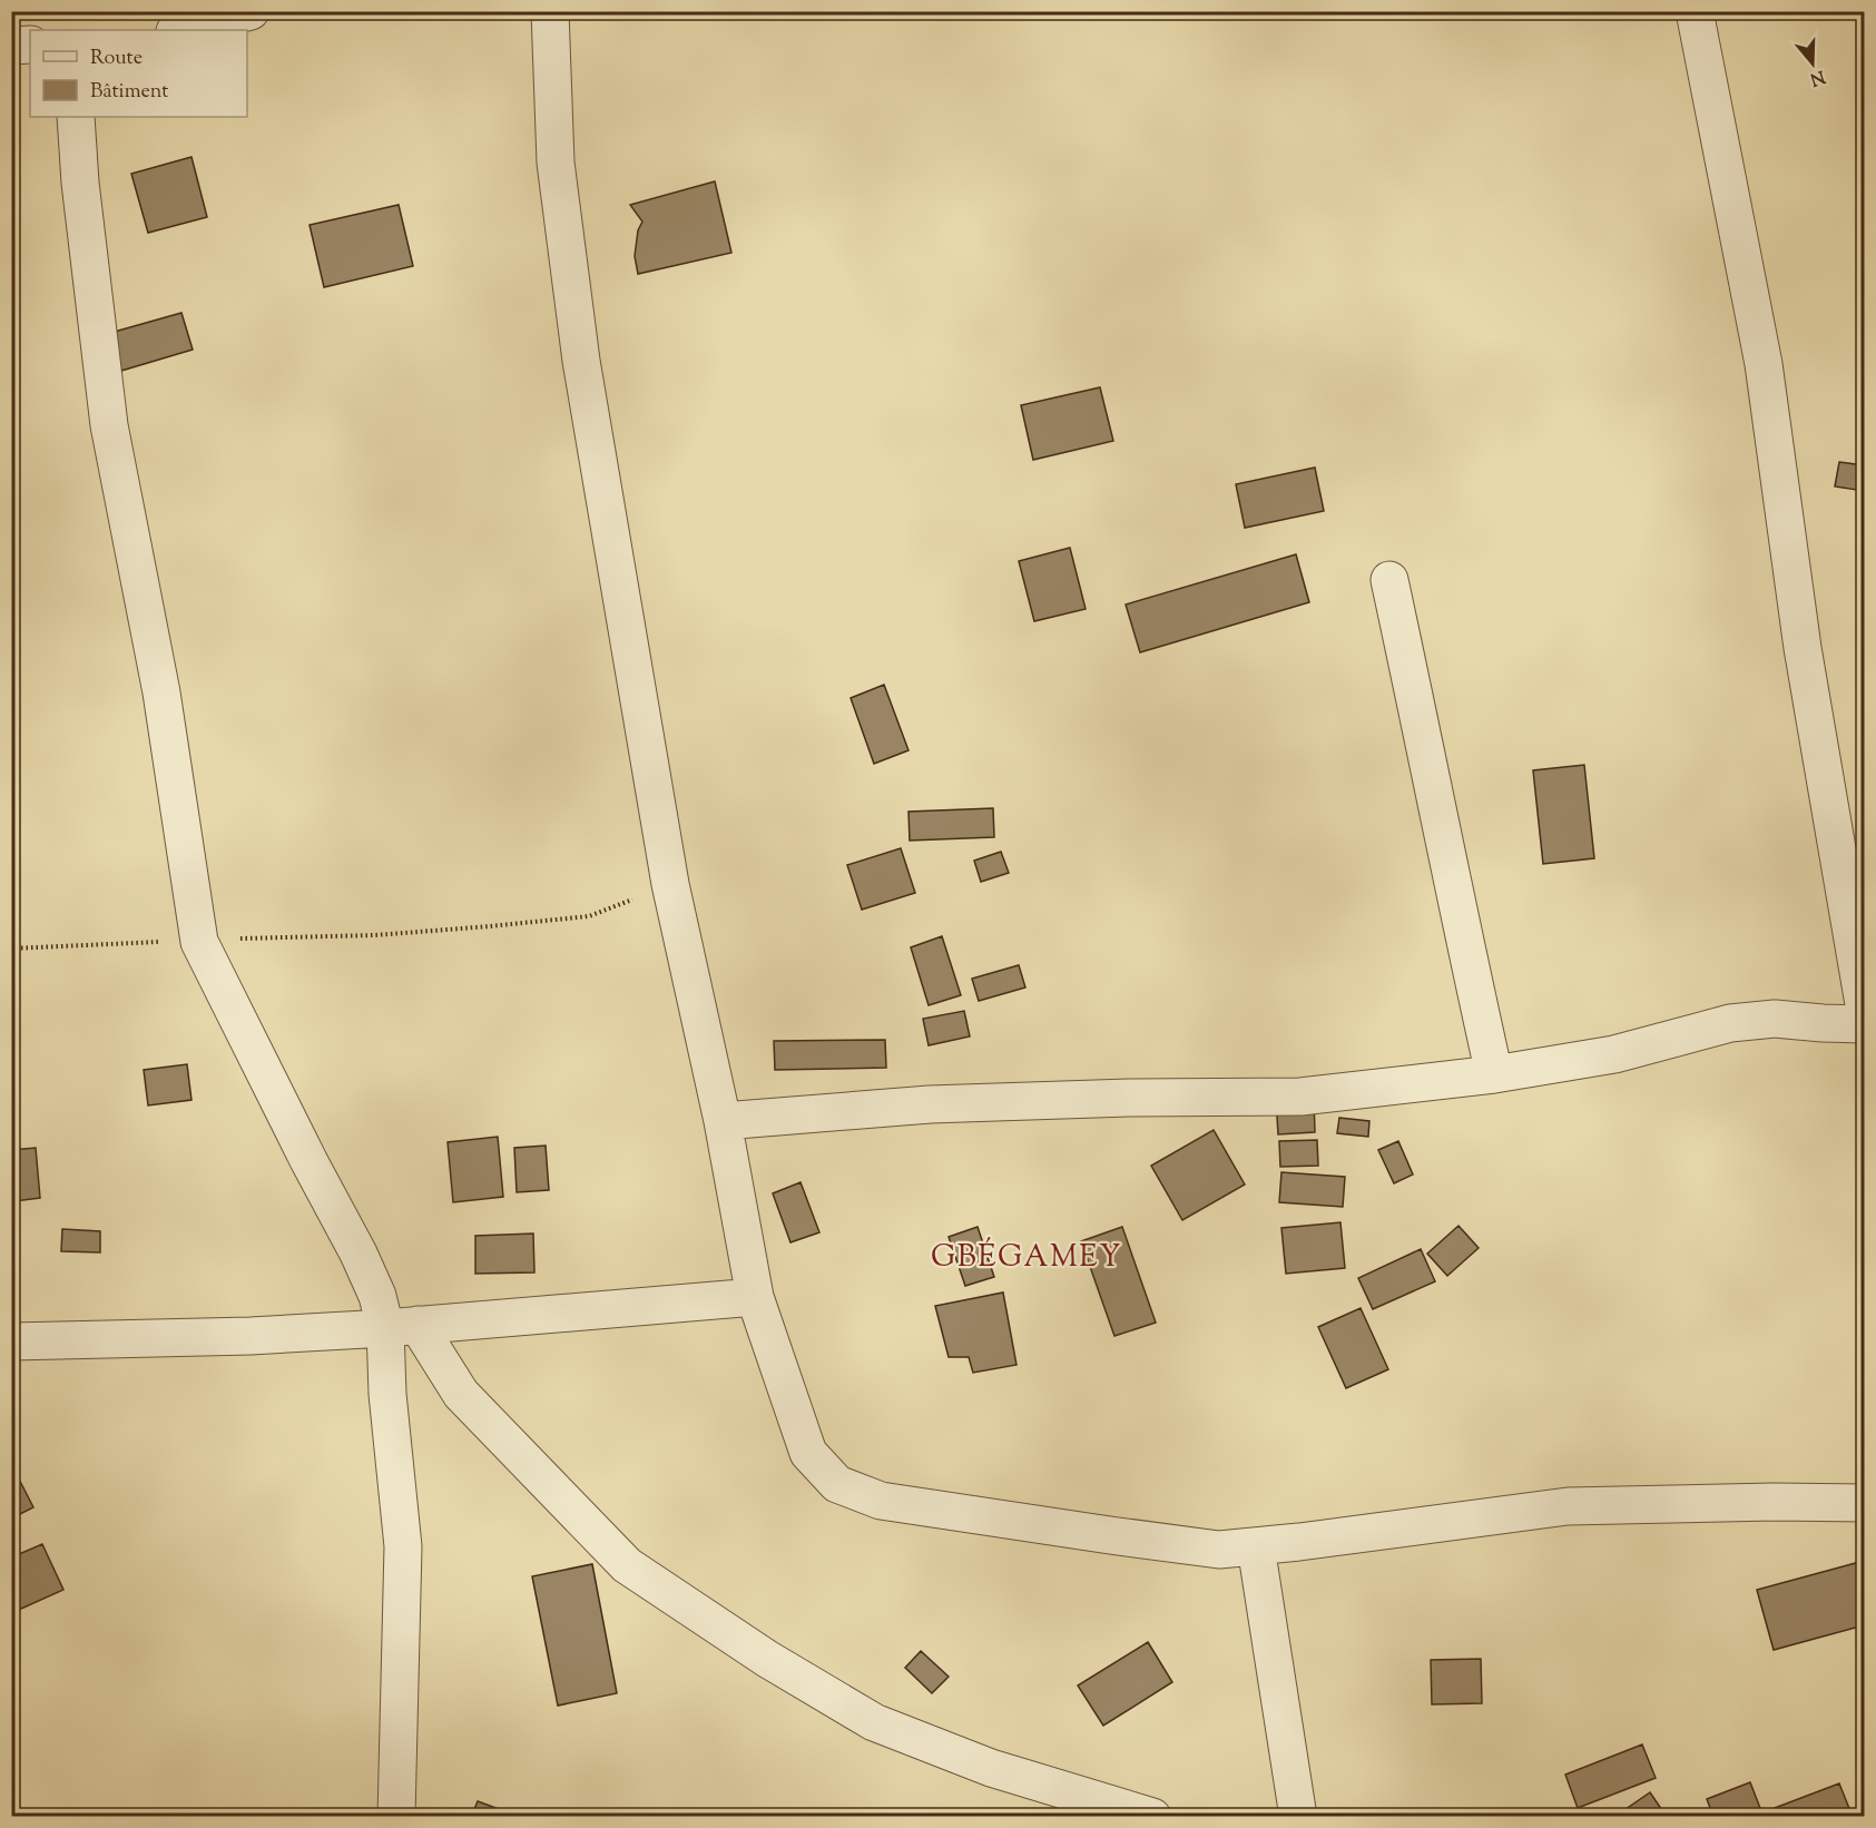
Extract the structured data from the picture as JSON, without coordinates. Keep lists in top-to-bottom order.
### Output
{
  "districts": ["GBÉGAMEY"],
  "legend": ["Route", "Bâtiment"],
  "north": "bottom"
}
